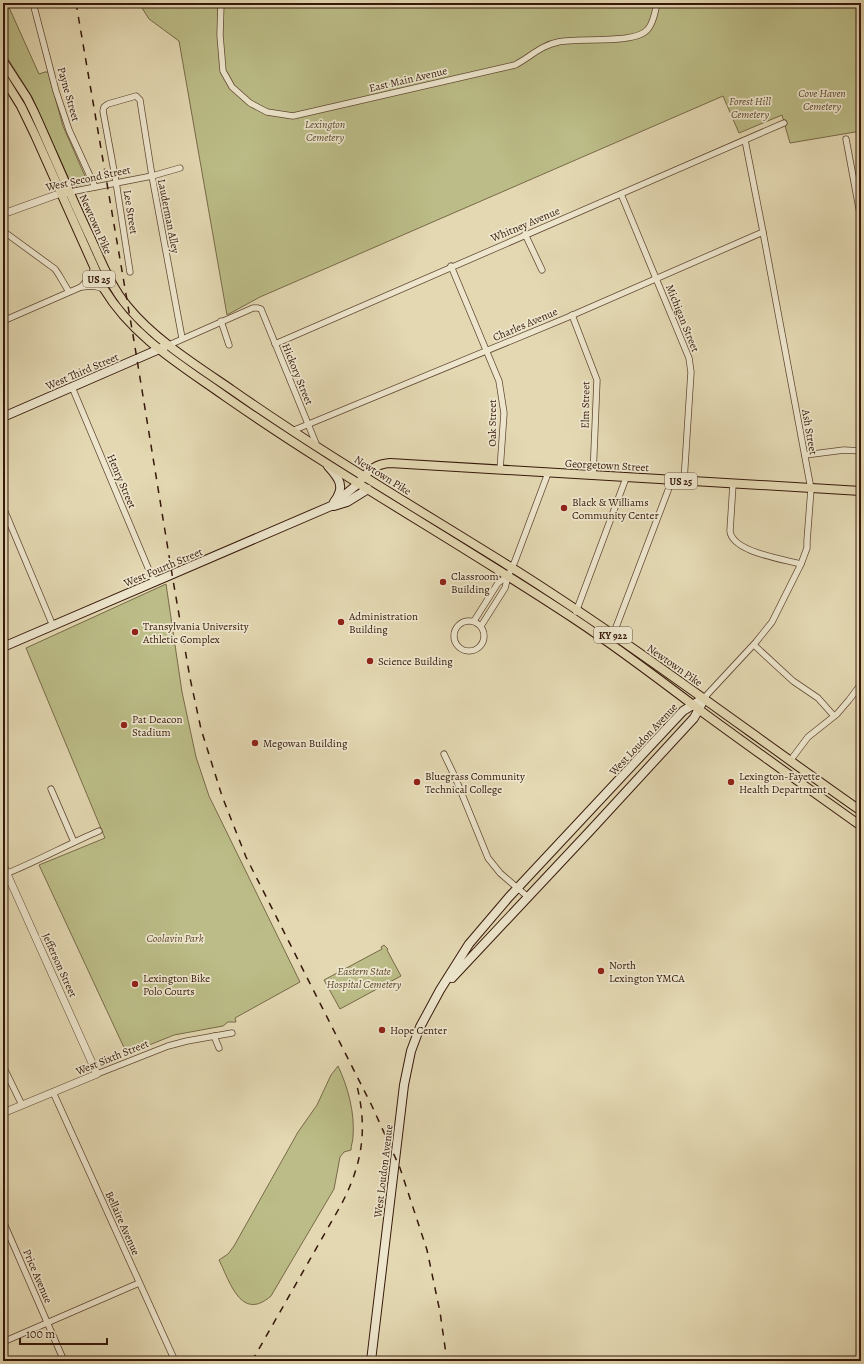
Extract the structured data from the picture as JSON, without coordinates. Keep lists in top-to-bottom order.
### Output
{
  "streets": {
    "main road": [
      "Newtown Pike",
      "US 25",
      "West Third Street",
      "Georgetown Street",
      "West Fourth Street",
      "KY 922",
      "West Loudon Avenue"
    ],
    "street": [
      "East Main Avenue",
      "Payne Street",
      "West Second Street",
      "Lee Street",
      "Lauderman Alley",
      "Whitney Avenue",
      "Michigan Street",
      "Charles Avenue",
      "Hickory Street",
      "Elm Street",
      "Oak Street",
      "Ash Street",
      "Henry Street",
      "Jefferson Street",
      "West Sixth Street",
      "Bellaire Avenue",
      "Price Avenue"
    ]
  },
  "crossings": [
    ["Payne Street", "West Second Street"],
    ["West Second Street", "Lee Street"],
    ["West Second Street", "Lauderman Alley"],
    ["West Second Street", "Newtown Pike"],
    ["Lee Street", "Lauderman Alley"],
    ["Newtown Pike", "Charles Avenue"],
    ["Newtown Pike", "West Third Street"],
    ["Newtown Pike", "Hickory Street"],
    ["Newtown Pike", "Ash Street"],
    ["Newtown Pike", "Georgetown Street"],
    ["Newtown Pike", "West Fourth Street"],
    ["Newtown Pike", "West Loudon Avenue"],
    ["Whitney Avenue", "Michigan Street"],
    ["Whitney Avenue", "Hickory Street"],
    ["Whitney Avenue", "Oak Street"],
    ["Whitney Avenue", "Ash Street"],
    ["Michigan Street", "Charles Avenue"],
    ["Michigan Street", "Georgetown Street"],
    ["Charles Avenue", "Hickory Street"],
    ["Charles Avenue", "Elm Street"],
    ["Charles Avenue", "Oak Street"],
    ["Charles Avenue", "Ash Street"],
    ["West Third Street", "Henry Street"],
    ["Elm Street", "Georgetown Street"],
    ["Oak Street", "Georgetown Street"],
    ["Ash Street", "Georgetown Street"],
    ["Ash Street", "West Loudon Avenue"],
    ["Georgetown Street", "West Fourth Street"],
    ["Henry Street", "West Fourth Street"],
    ["Jefferson Street", "West Sixth Street"],
    ["West Sixth Street", "Bellaire Avenue"]
  ],
  "parks": [
    "Cove Haven Cemetery",
    "Forest Hill Cemetery",
    "Lexington Cemetery",
    "Coolavin Park",
    "Eastern State Hospital Cemetery"
  ],
  "places": [
    "Black & Williams Community Center",
    "Classroom Building",
    "Administration Building",
    "Transylvania University Athletic Complex",
    "Science Building",
    "Pat Deacon Stadium",
    "Megowan Building",
    "Bluegrass Community Technical College",
    "Lexington-Fayette Health Department",
    "North Lexington YMCA",
    "Lexington Bike Polo Courts",
    "Hope Center"
  ],
  "scale_bar": "100 m"
}
